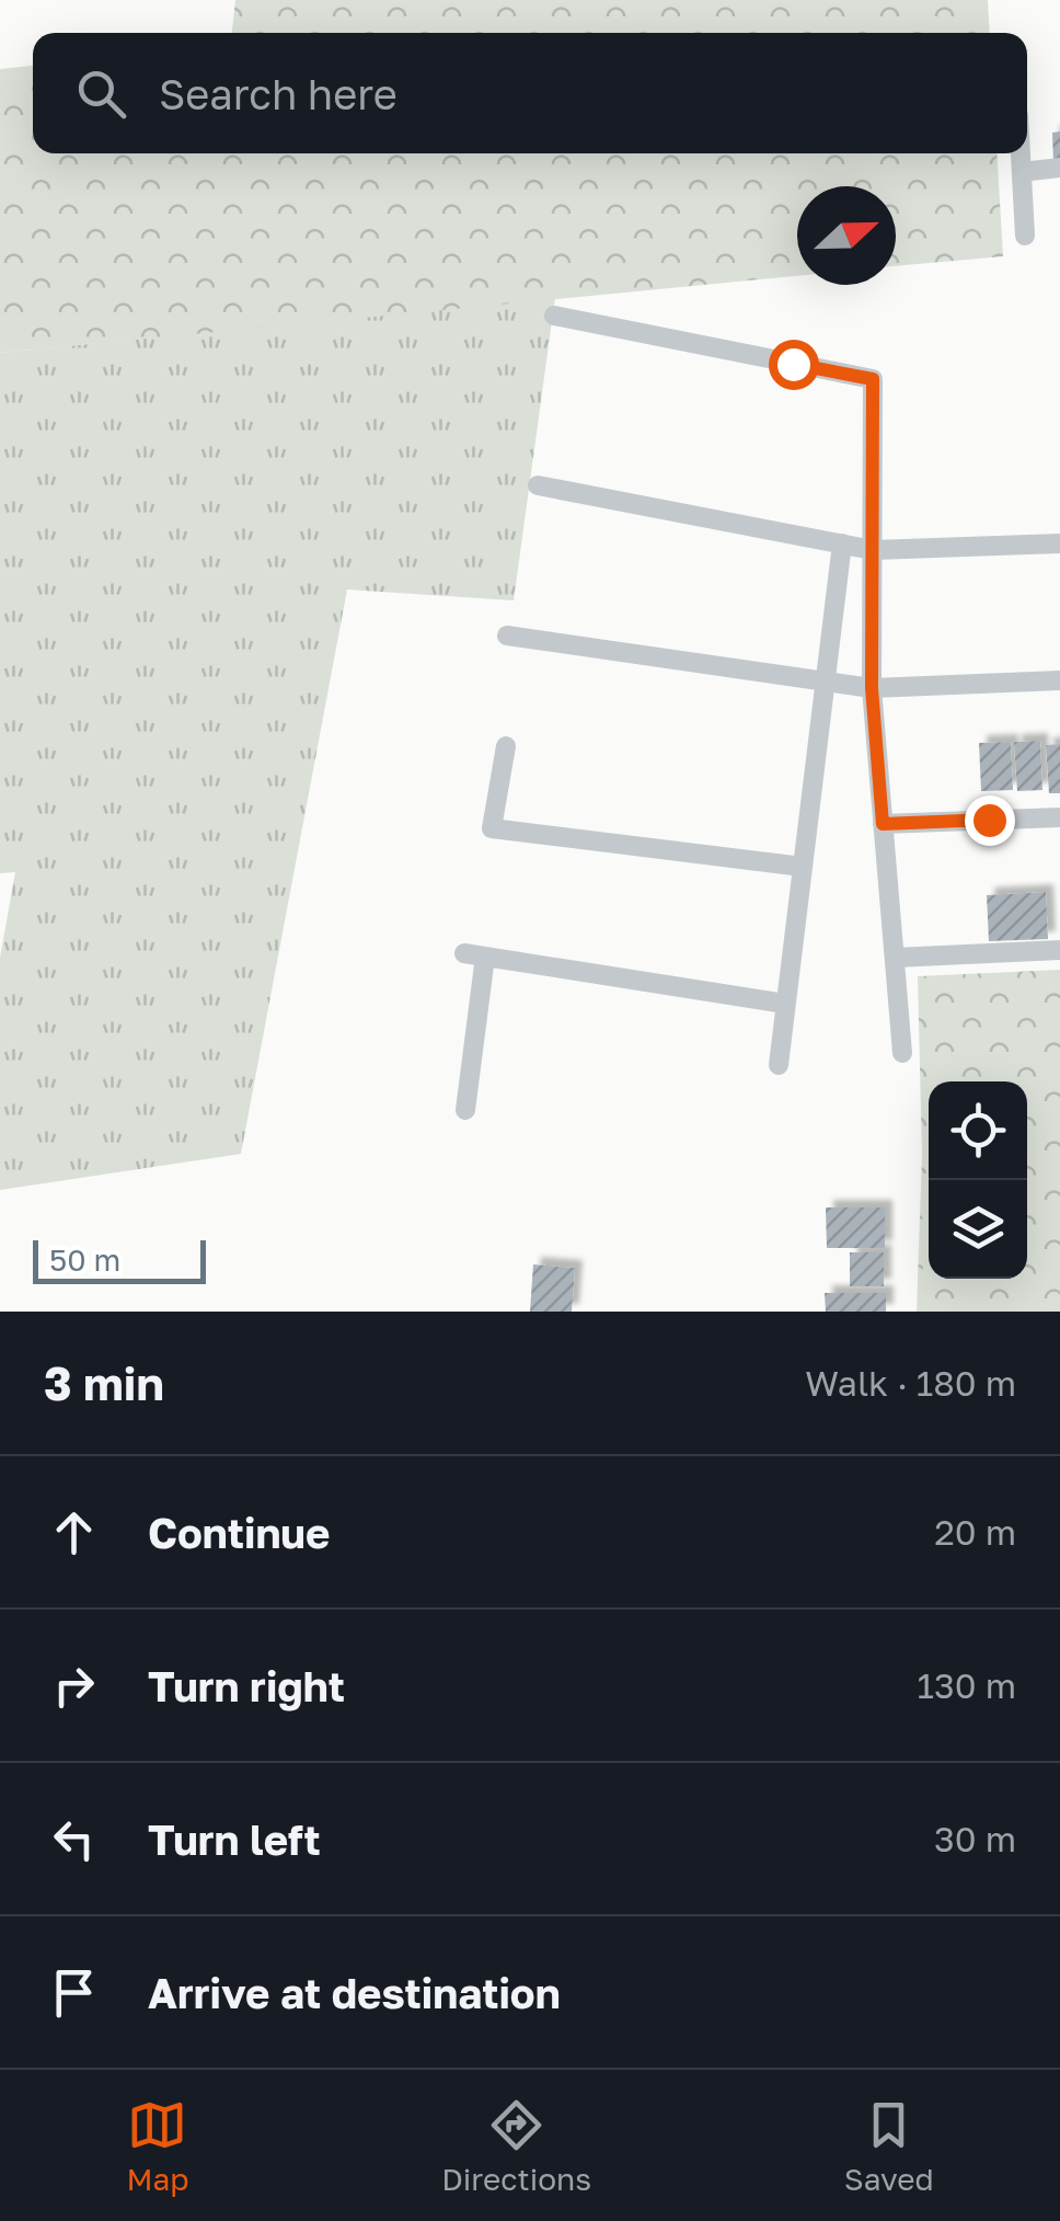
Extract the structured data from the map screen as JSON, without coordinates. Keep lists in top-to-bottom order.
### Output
{
  "scale_bar": "50 m",
  "north": "right",
  "page": {
    "search": "Search here",
    "scale": "50 m",
    "heading": ["3 min", "Walk · 180 m"],
    "list": [
      ["Continue", "20 m"],
      ["Turn right", "130 m"],
      ["Turn left", "30 m"],
      "Arrive at destination"
    ],
    "nav": ["Map", "Directions", "Saved"]
  }
}
